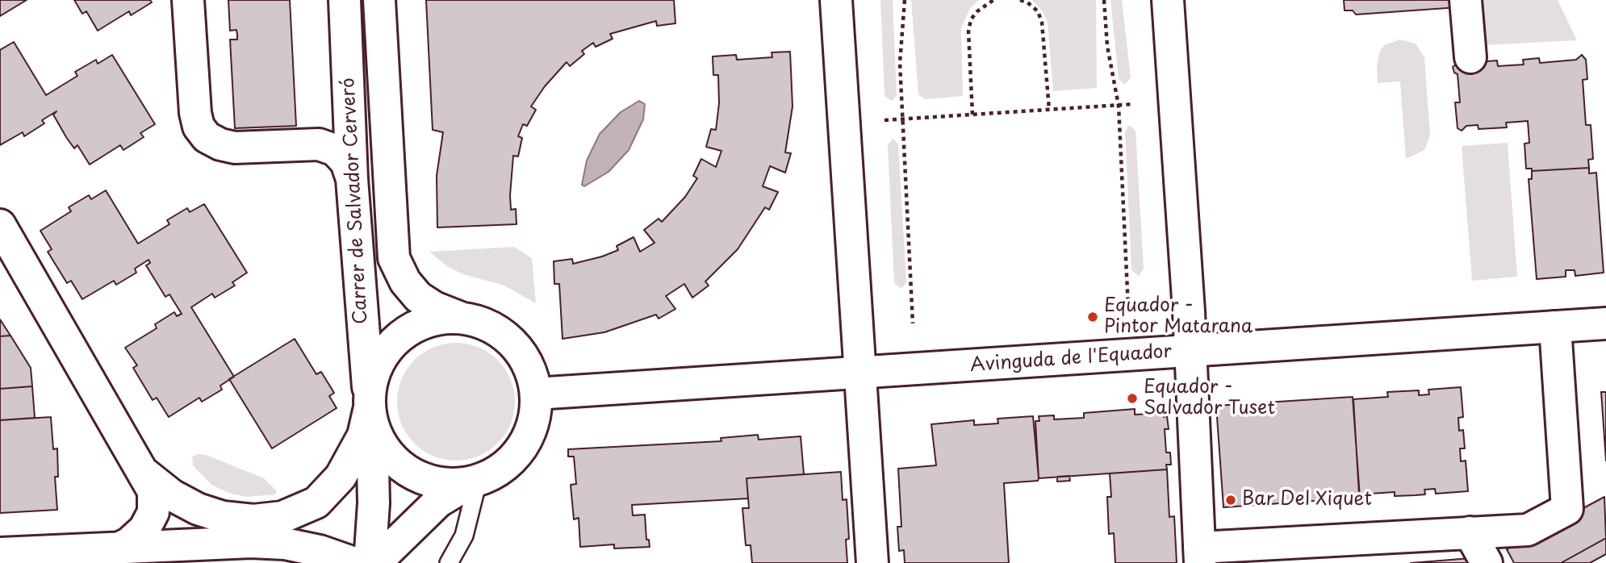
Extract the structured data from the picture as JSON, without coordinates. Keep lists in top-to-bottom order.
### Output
{
  "streets": {
    "street": ["Carrer de Salvador Cerveró", "Avinguda de l'Equador"]
  },
  "crossings": [
    ["Carrer de Salvador Cerveró", "Avinguda de l'Equador"]
  ],
  "places": ["Equador - Pintor Matarana", "Equador - Salvador Tuset", "Bar Del Xiquet"]
}
